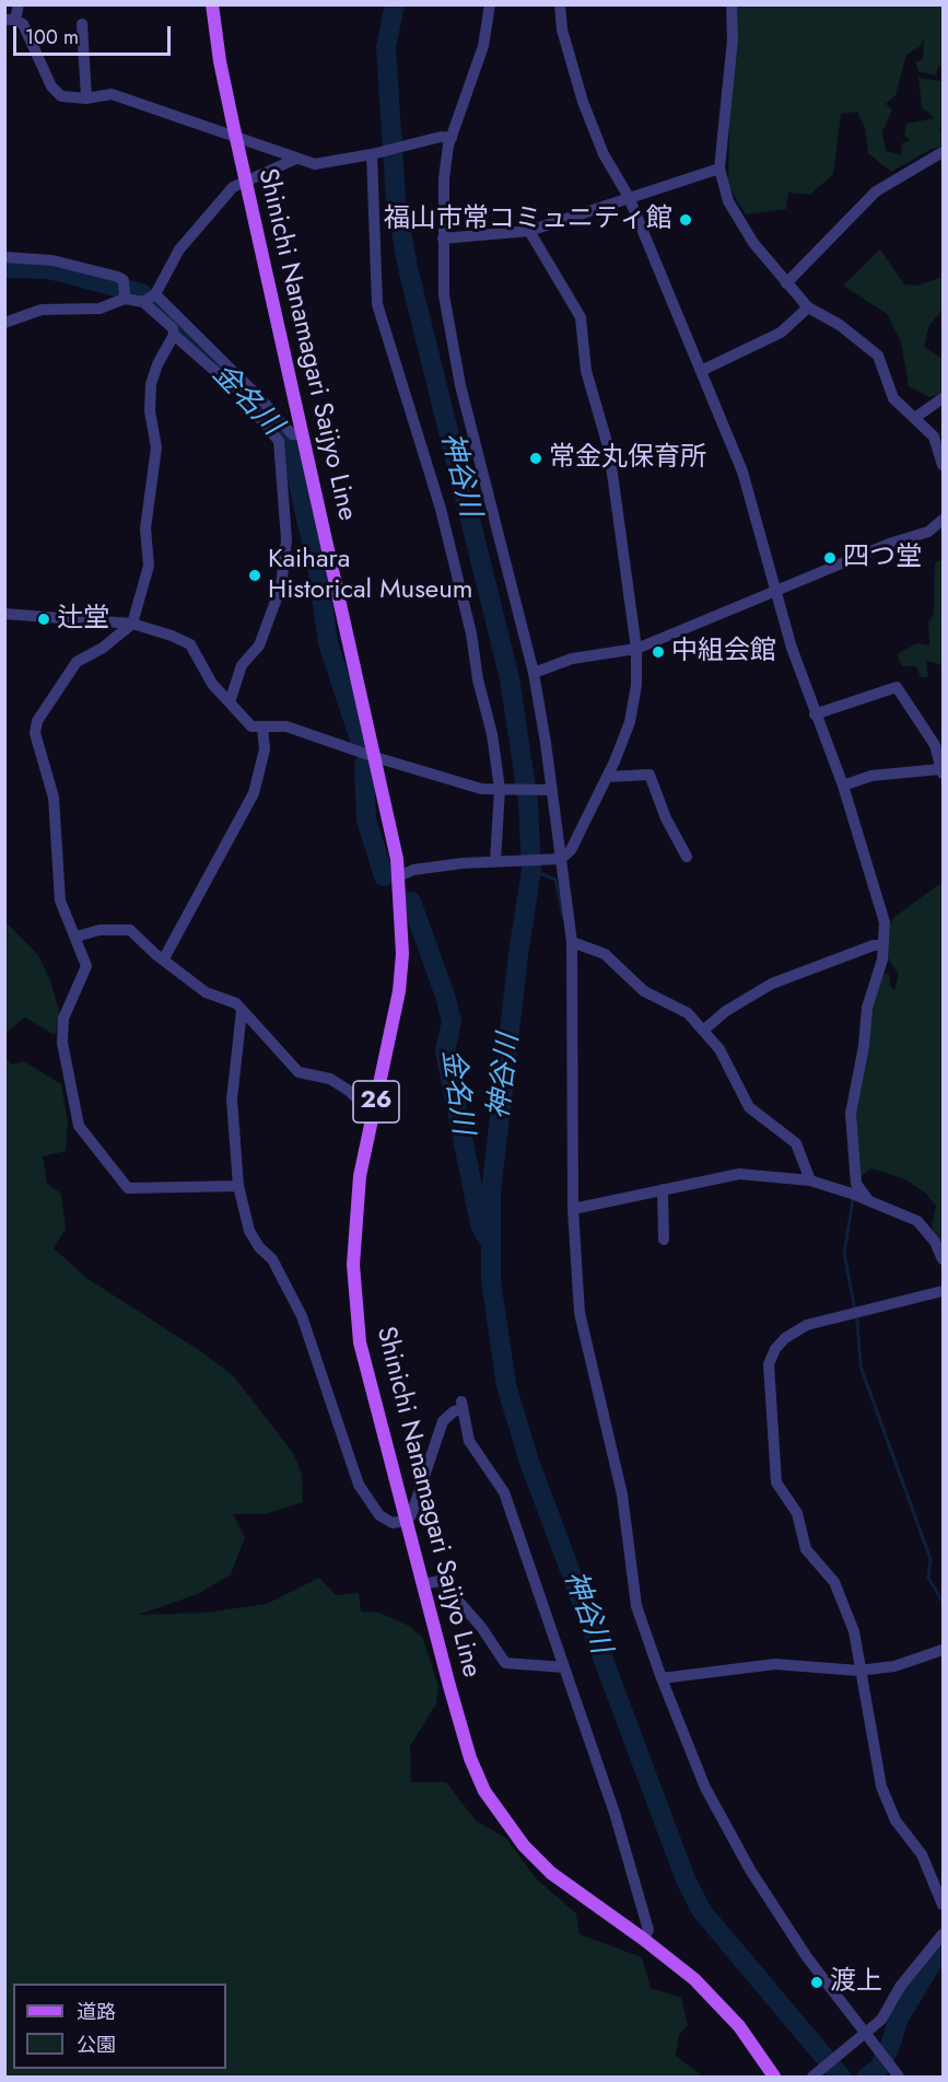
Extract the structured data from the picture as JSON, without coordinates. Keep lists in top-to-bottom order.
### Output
{
  "streets": {
    "main road": ["Shinichi Nanamagari Saijyo Line", "26"]
  },
  "water": ["金名川", "神谷川"],
  "places": [
    "福山市常コミュニティ館",
    "常金丸保育所",
    "四つ堂",
    "Kaihara Historical Museum",
    "辻堂",
    "中組会館",
    "渡上"
  ],
  "legend": ["道路", "公園"],
  "scale_bar": "100 m"
}
